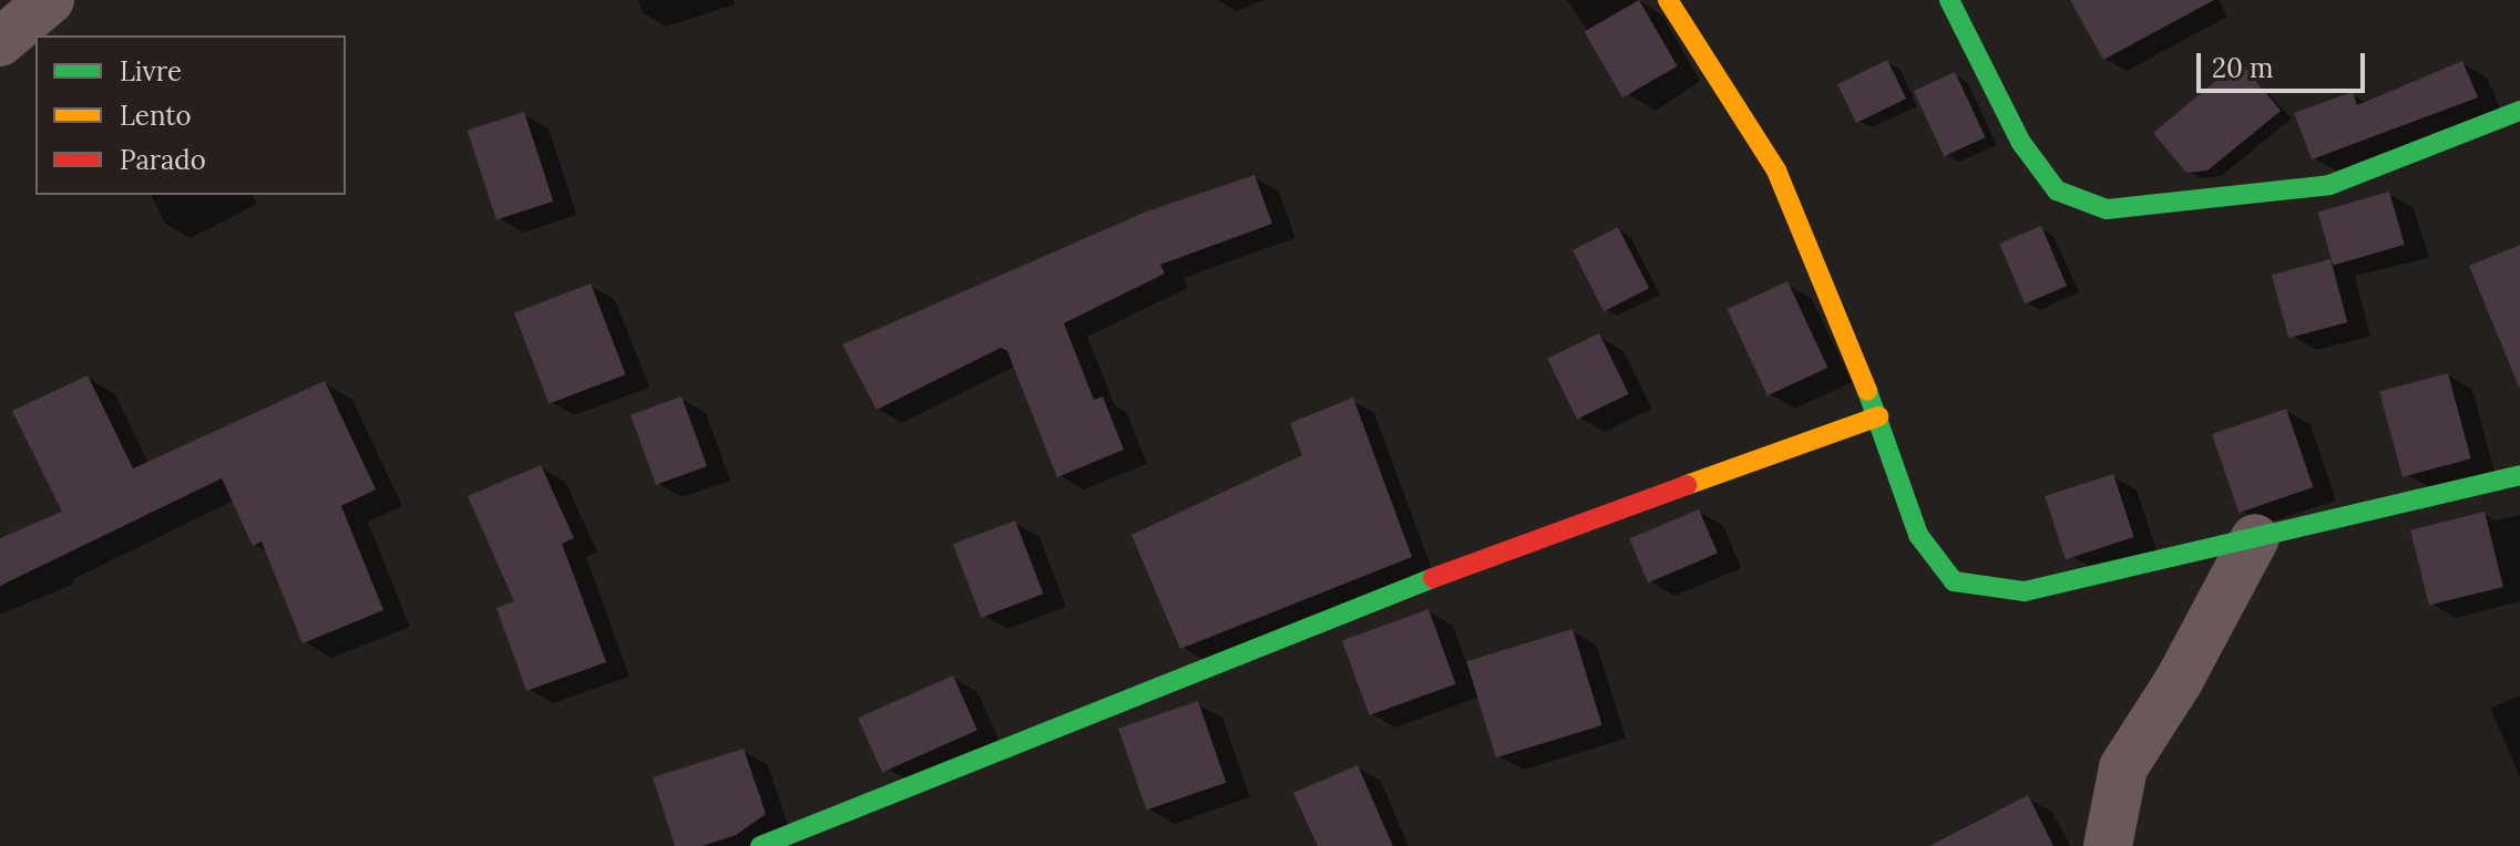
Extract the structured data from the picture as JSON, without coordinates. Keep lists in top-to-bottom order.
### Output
{
  "legend": ["Livre", "Lento", "Parado"],
  "scale_bar": "20 m"
}
